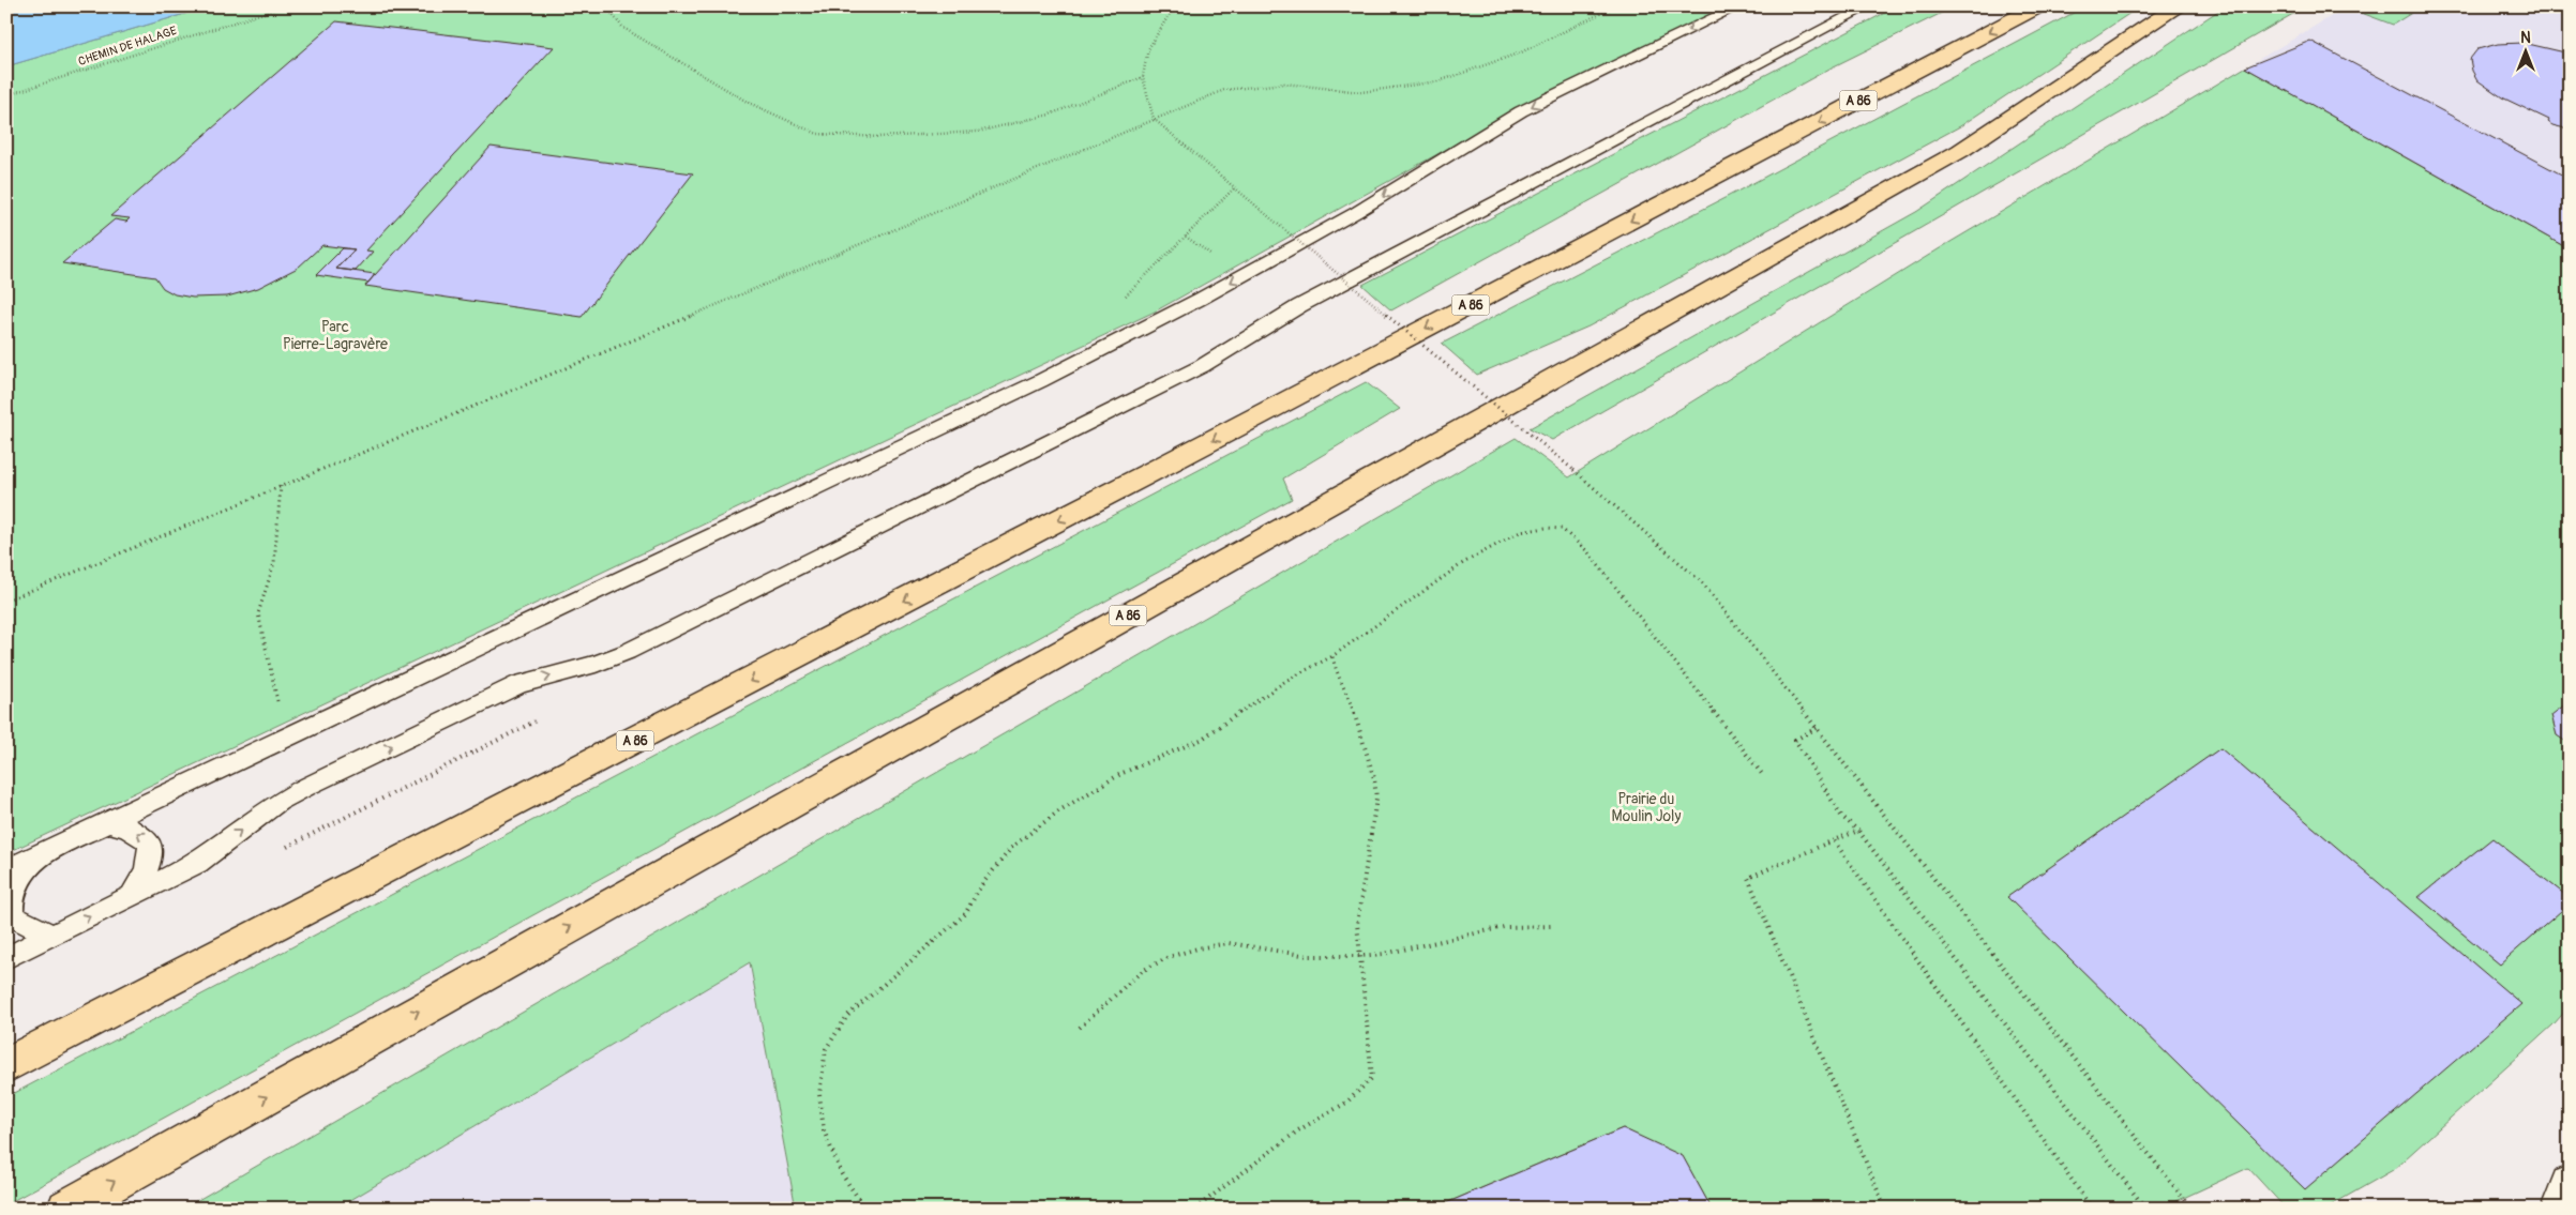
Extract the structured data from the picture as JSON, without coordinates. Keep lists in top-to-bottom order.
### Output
{
  "streets": {
    "highway": ["A 86"],
    "path": ["CHEMIN DE HALAGE"]
  },
  "parks": ["Parc Pierre-Lagravère", "Prairie du Moulin Joly"],
  "north": "top"
}
